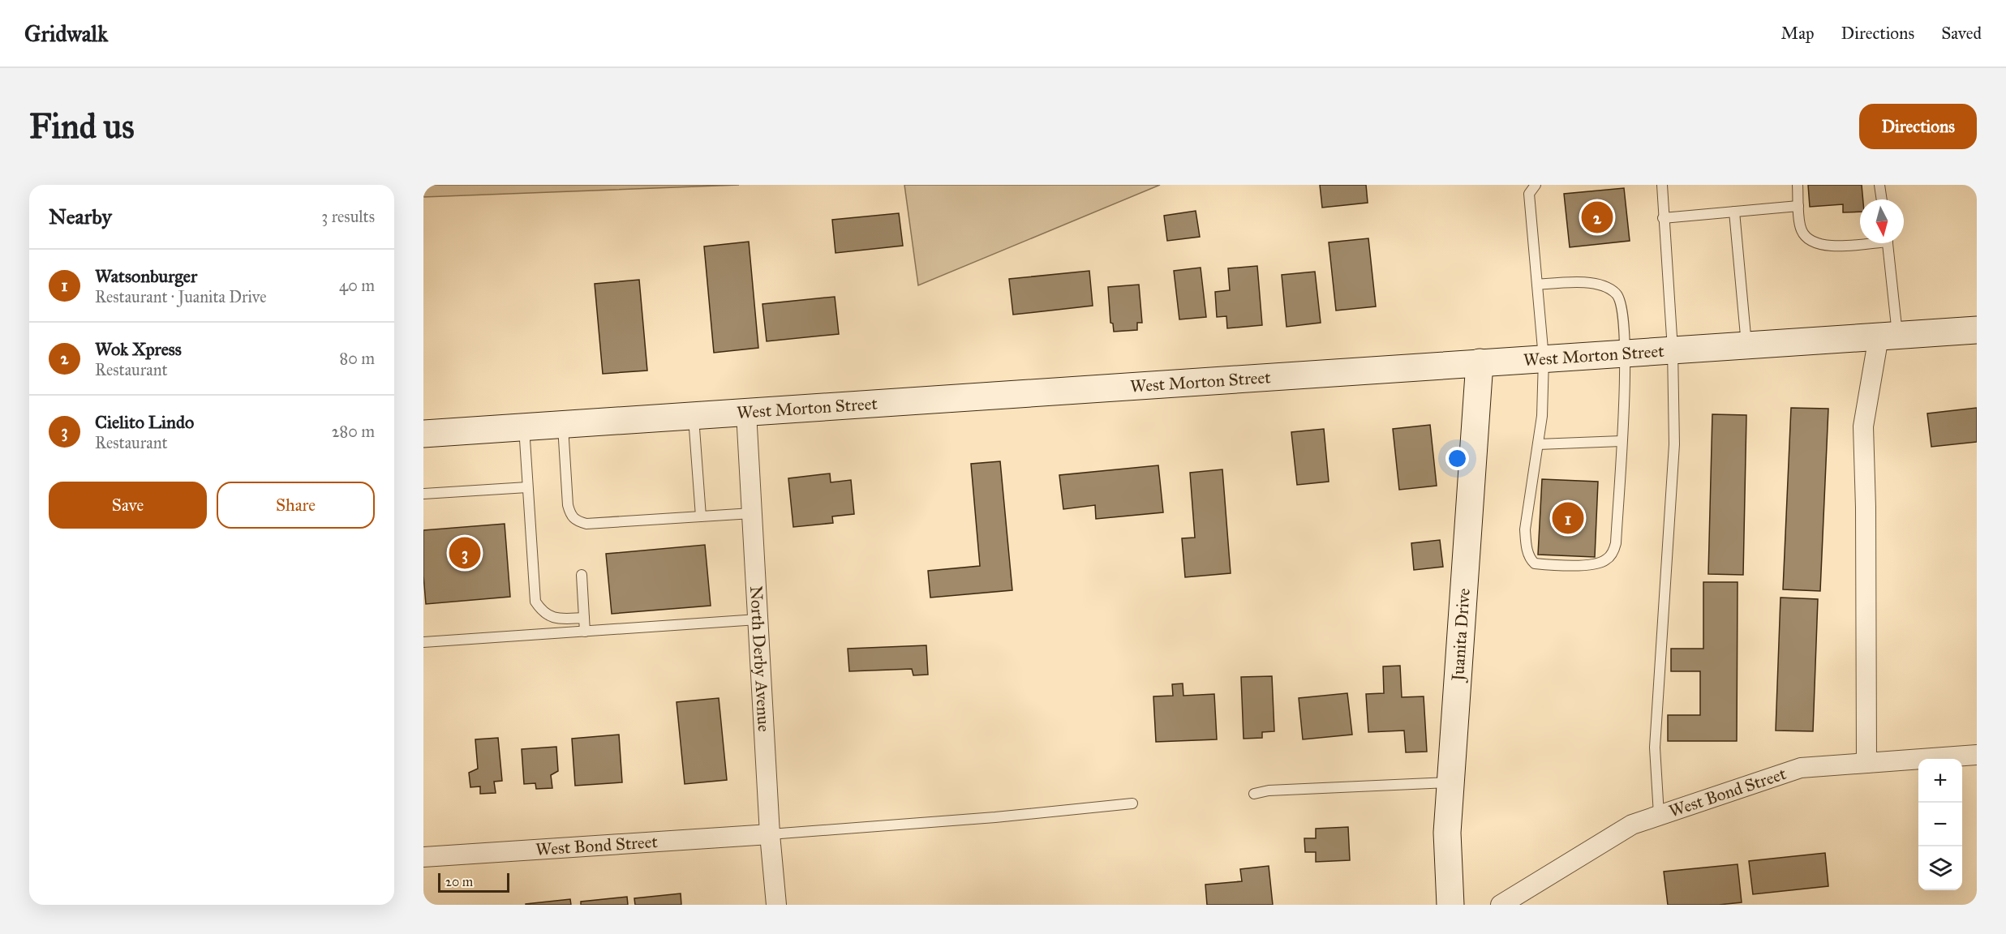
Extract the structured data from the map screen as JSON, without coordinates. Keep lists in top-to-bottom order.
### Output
{
  "streets": {
    "main road": ["West Morton Street", "Juanita Drive"],
    "street": ["North Derby Avenue", "West Bond Street"]
  },
  "crossings": [
    ["West Morton Street", "Juanita Drive"],
    ["West Morton Street", "North Derby Avenue"],
    ["North Derby Avenue", "West Bond Street"]
  ],
  "scale_bar": "20 m",
  "north": "bottom",
  "page": {
    "header": "Gridwalk",
    "nav": ["Map", "Directions", "Saved"],
    "buttons": [
      "Directions",
      ["Save", "Share"]
    ],
    "title": "Find us",
    "heading": ["Nearby", "3 results"],
    "pins": ["2", "1", "3"],
    "list": [
      {
        "mark": "1",
        "name": "Watsonburger",
        "note": "Restaurant · Juanita Drive",
        "value": "40 m"
      },
      {
        "mark": "2",
        "name": "Wok Xpress",
        "note": "Restaurant",
        "value": "80 m"
      },
      {
        "mark": "3",
        "name": "Cielito Lindo",
        "note": "Restaurant",
        "value": "280 m"
      }
    ],
    "map_buttons": ["+", "−"],
    "scale": "20 m"
  }
}
